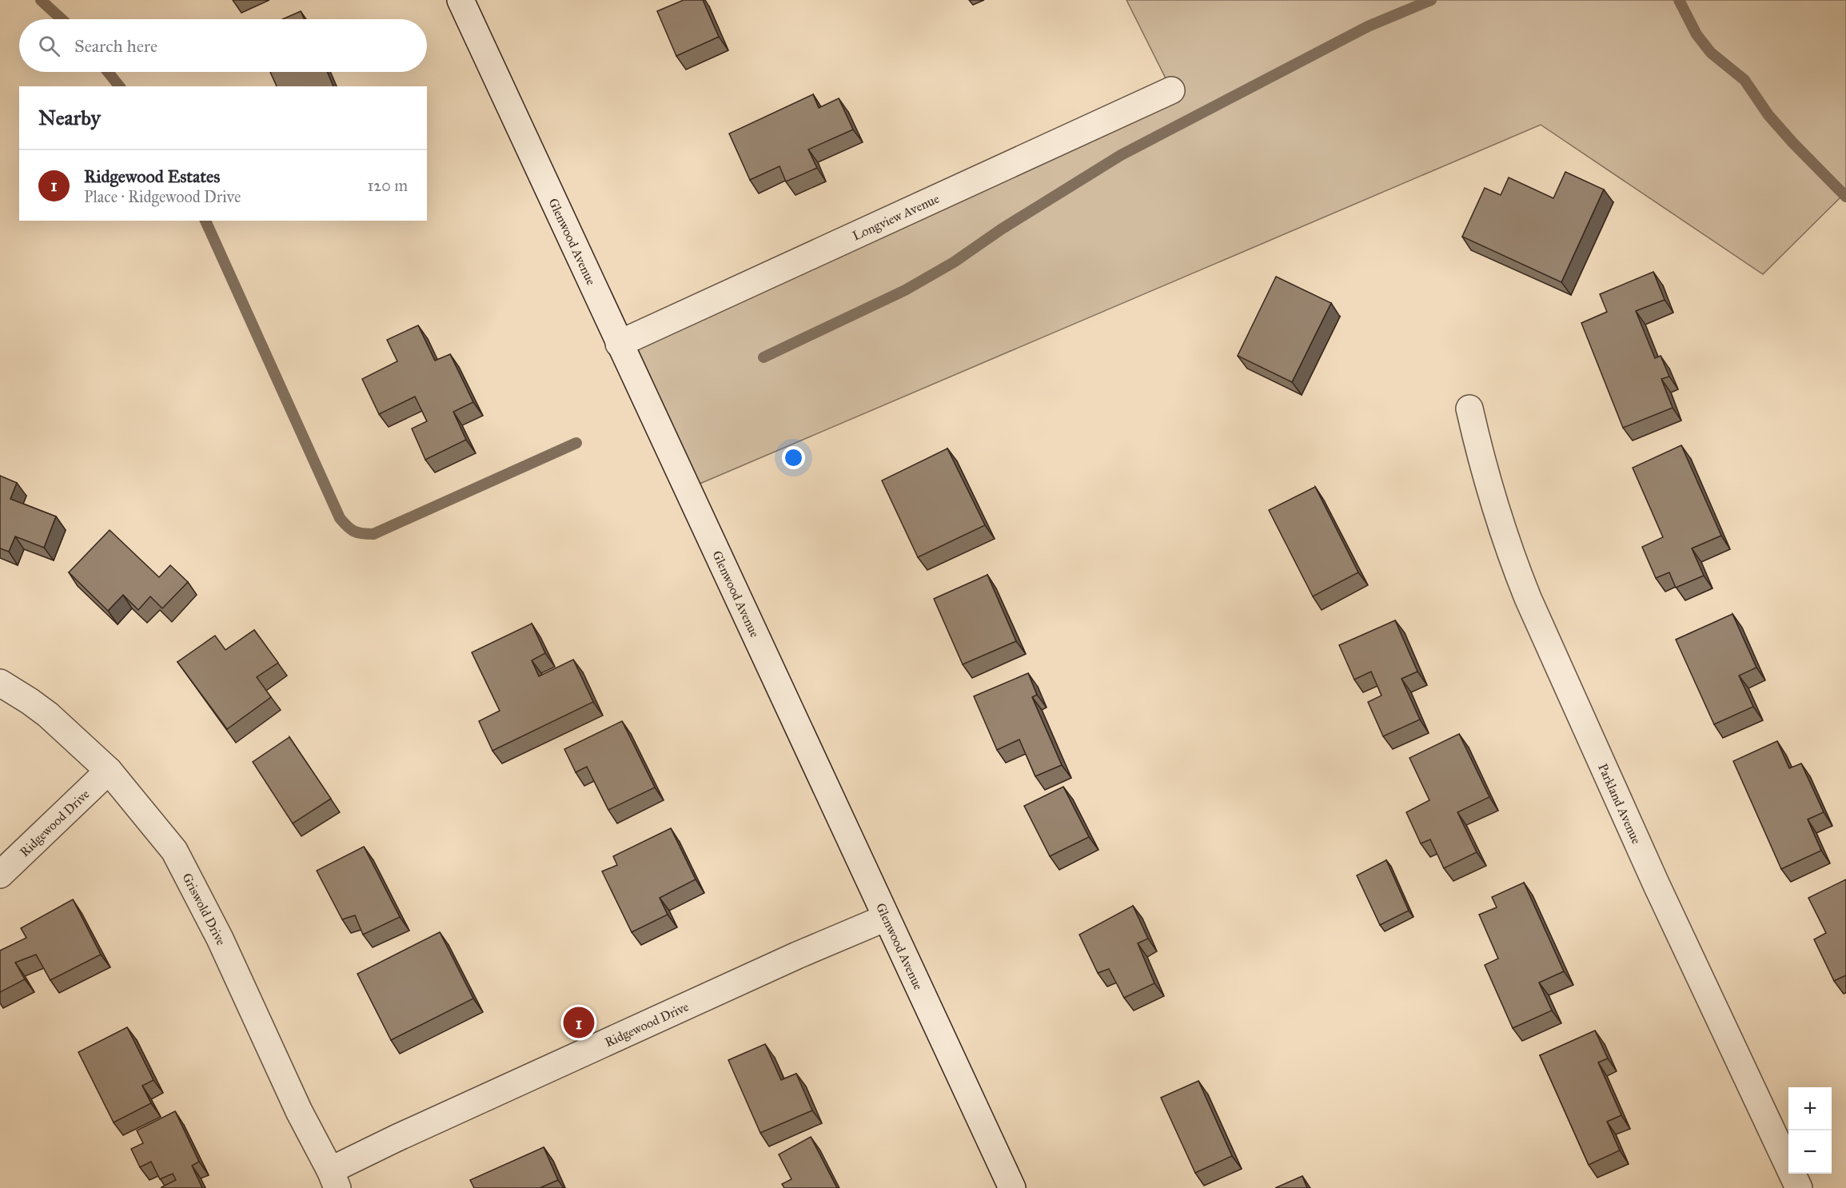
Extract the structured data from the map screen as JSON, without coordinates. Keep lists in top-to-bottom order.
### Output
{
  "streets": {
    "street": [
      "Longview Avenue",
      "Glenwood Avenue",
      "Parkland Avenue",
      "Ridgewood Drive",
      "Griswold Drive"
    ]
  },
  "crossings": [
    ["Longview Avenue", "Glenwood Avenue"],
    ["Glenwood Avenue", "Ridgewood Drive"],
    ["Ridgewood Drive", "Griswold Drive"]
  ],
  "page": {
    "search": "Search here",
    "heading": "Nearby",
    "list": [
      {
        "mark": "1",
        "name": "Ridgewood Estates",
        "note": "Place · Ridgewood Drive",
        "value": "120 m"
      }
    ],
    "pins": "1",
    "map_buttons": ["+", "−"]
  }
}
